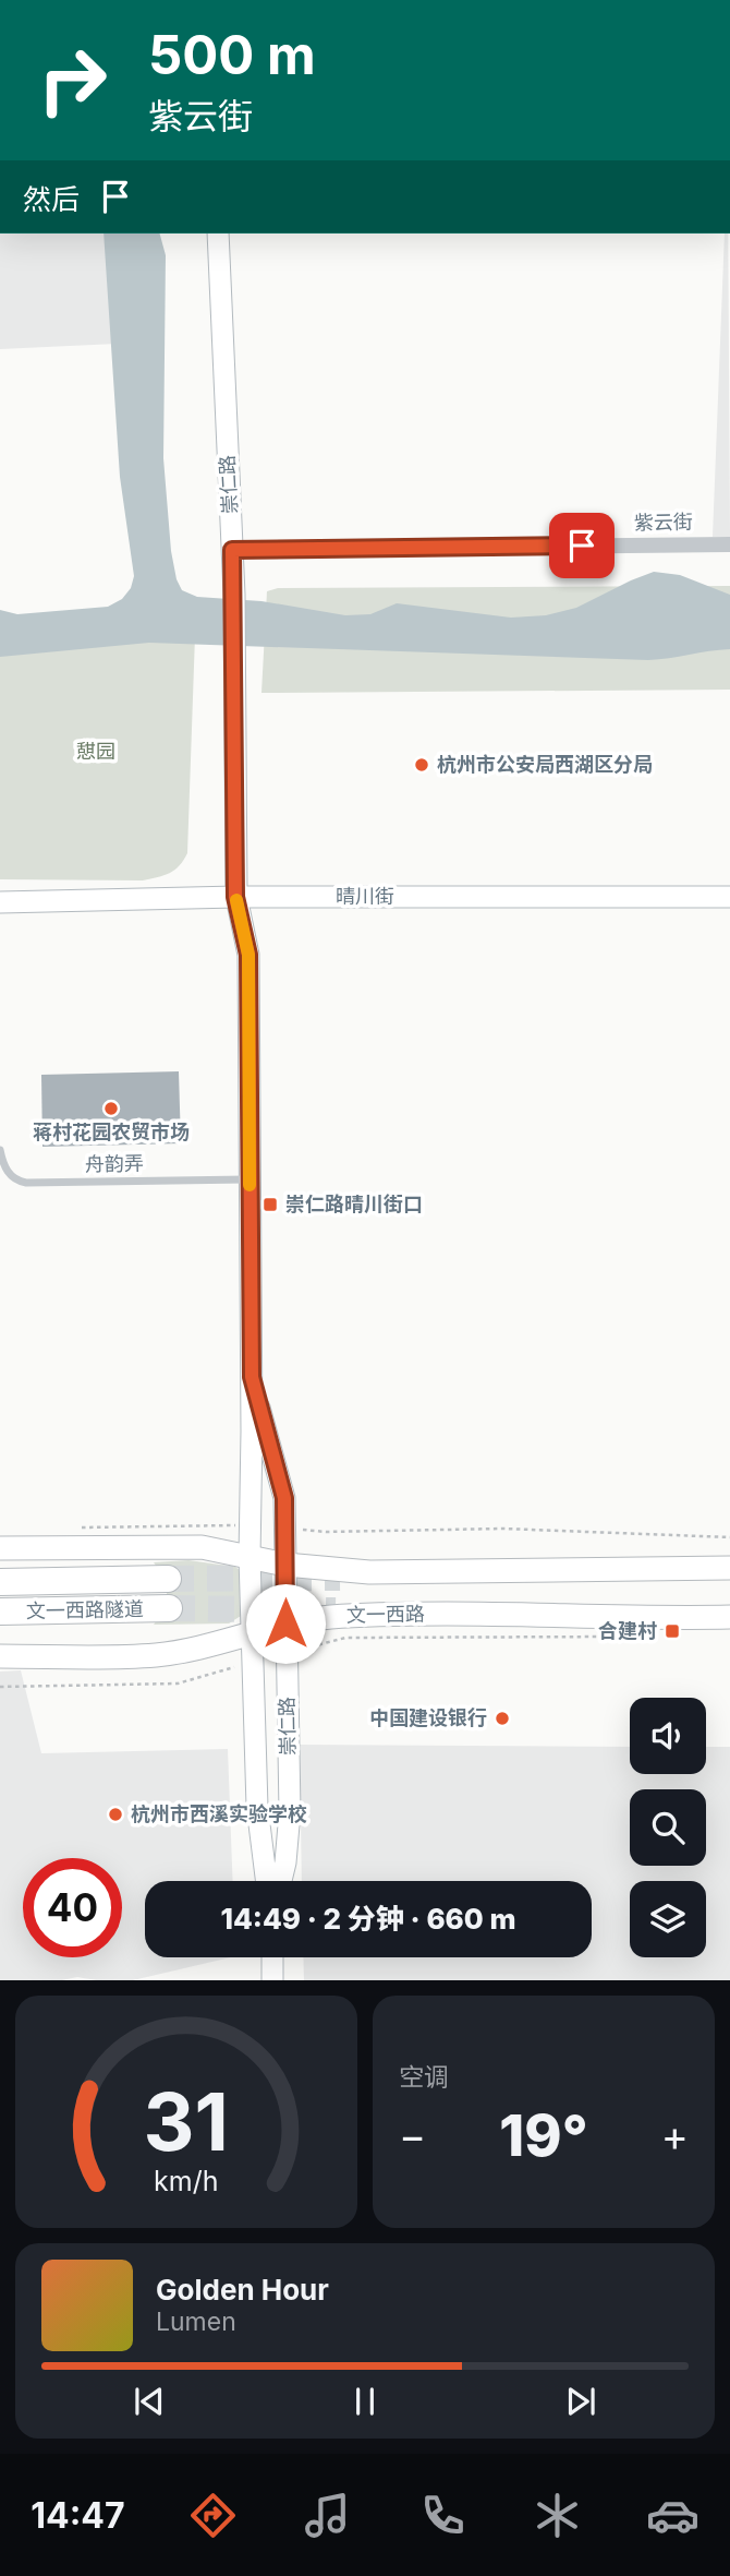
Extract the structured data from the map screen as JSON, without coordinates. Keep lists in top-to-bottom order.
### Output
{
  "streets": {
    "highway": ["文一西路隧道"],
    "main road": ["文一西路"],
    "street": ["崇仁路", "紫云街", "晴川街"],
    "lane": ["舟韵弄"]
  },
  "crossings": [
    ["崇仁路", "紫云街"],
    ["崇仁路", "晴川街"],
    ["崇仁路", "舟韵弄"],
    ["崇仁路", "文一西路"]
  ],
  "parks": ["憇园"],
  "places": {
    "other": [
      "杭州市公安局西湖区分局",
      "蒋村花园农贸市场",
      "中国建设银行",
      "杭州市西溪实验学校"
    ],
    "transit": ["崇仁路晴川街口", "合建村"]
  },
  "page": {
    "turn": ["500 m", "紫云街"],
    "then": "然后",
    "limit": "40",
    "trip": "14:49 · 2 分钟 · 660 m",
    "tile": "空调",
    "heat": ["−", "19°", "+"],
    "song": ["Golden Hour", "Lumen"],
    "tabs": "14:47",
    "gauge": ["31", "km/h"]
  }
}
